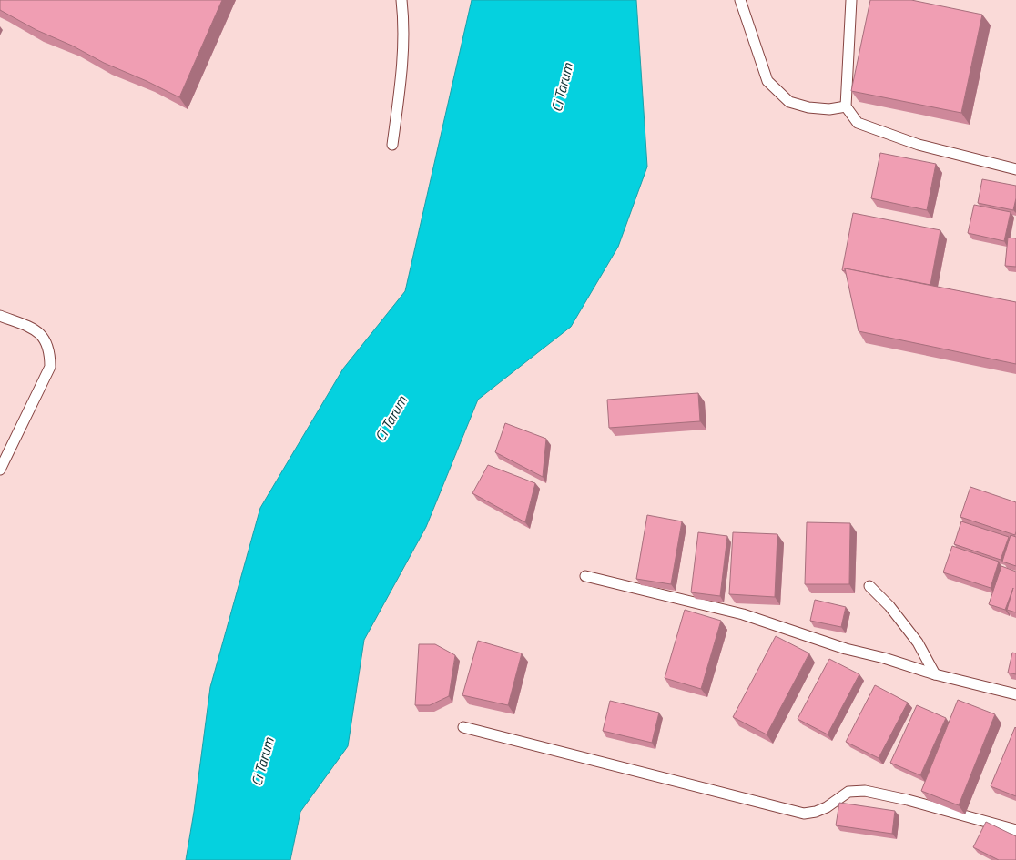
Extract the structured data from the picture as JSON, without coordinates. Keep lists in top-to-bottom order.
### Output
{
  "water": ["Ci Tarum"]
}
